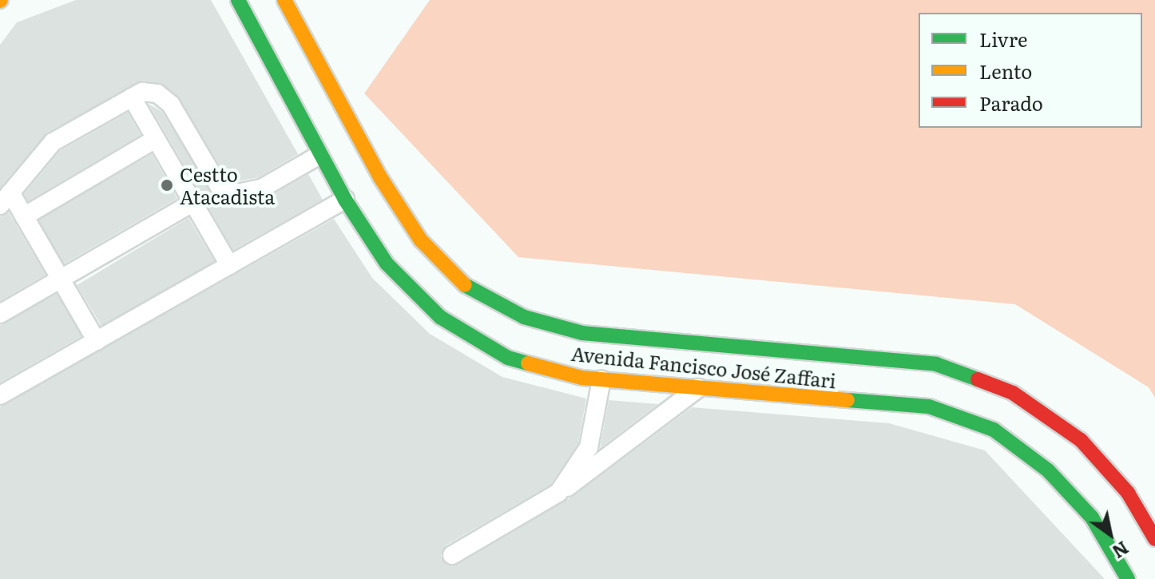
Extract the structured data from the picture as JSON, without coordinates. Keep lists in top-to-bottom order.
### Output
{
  "streets": {
    "street": ["Avenida Fancisco José Zaffari"]
  },
  "places": ["Cestto Atacadista"],
  "legend": ["Livre", "Lento", "Parado"],
  "north": "bottom right"
}
